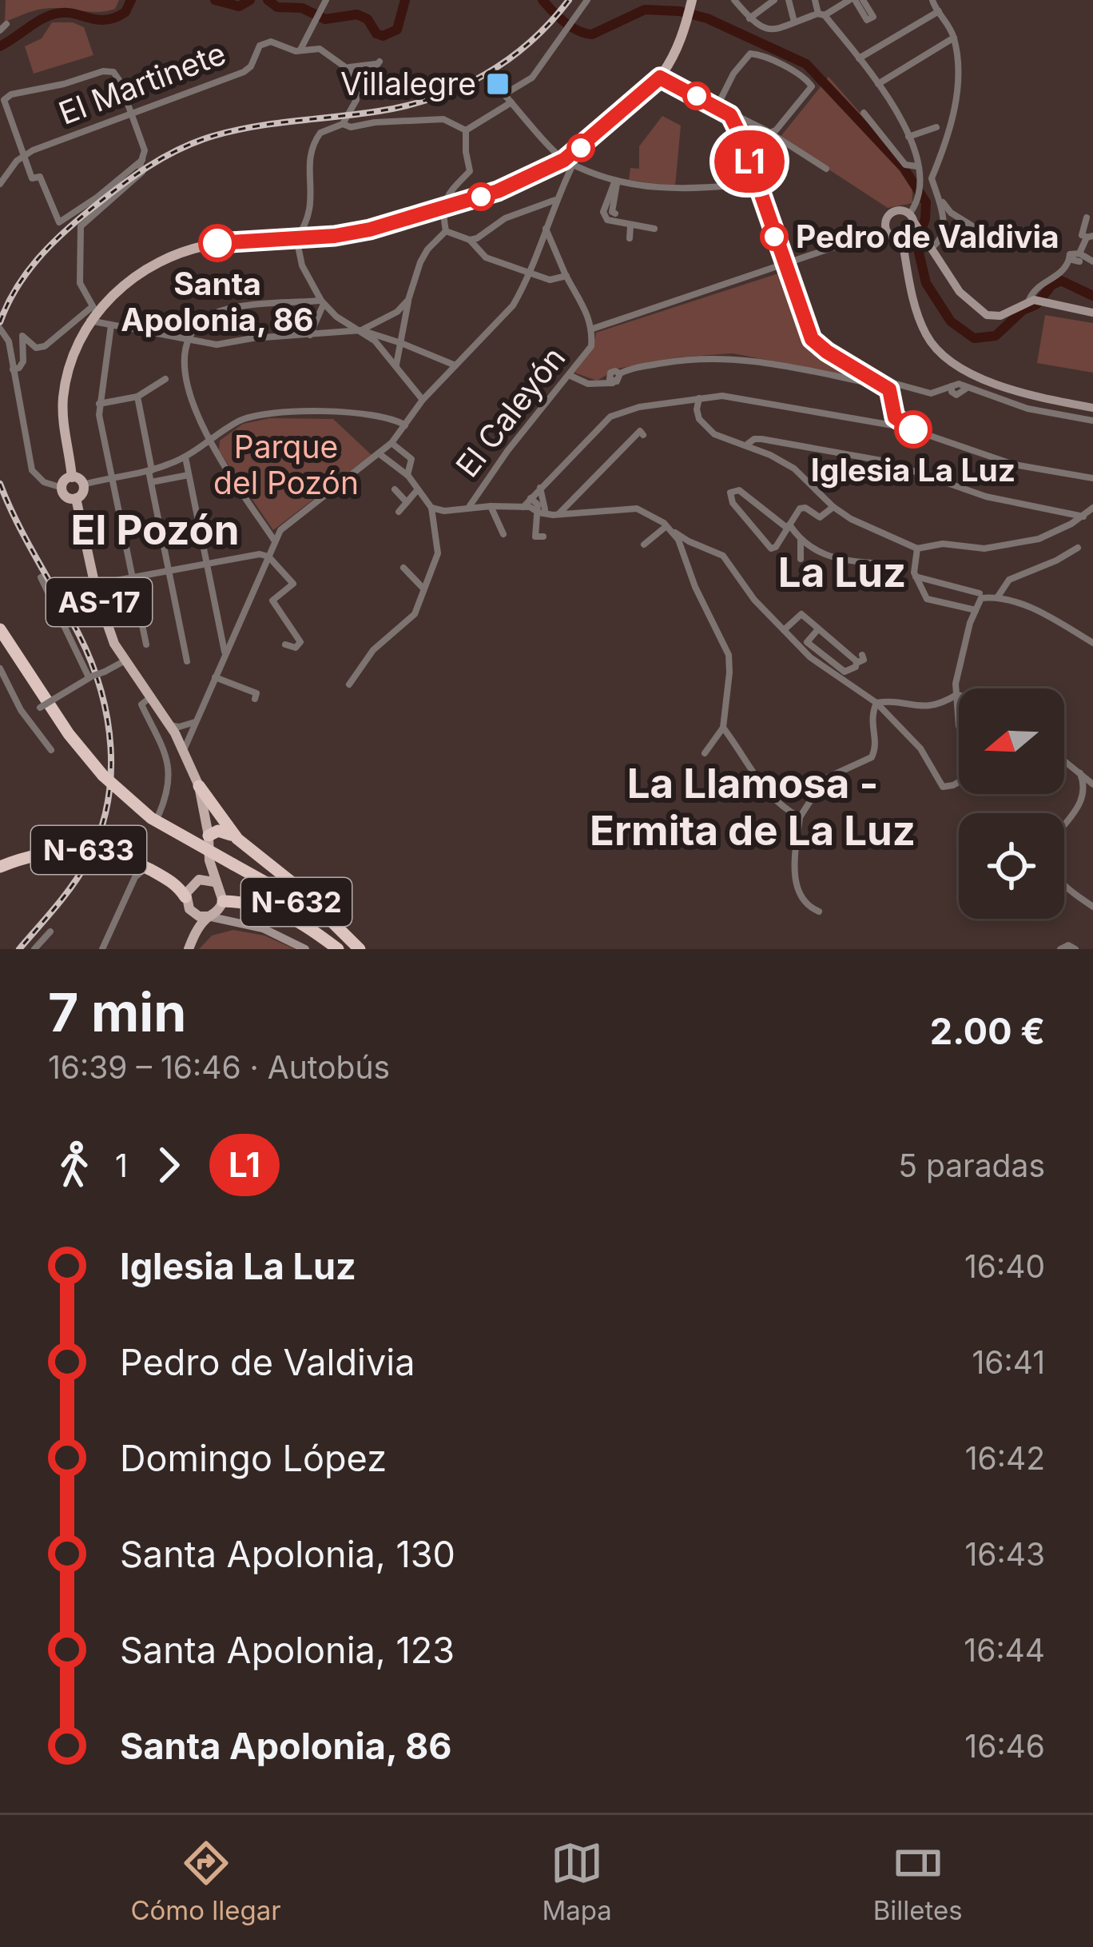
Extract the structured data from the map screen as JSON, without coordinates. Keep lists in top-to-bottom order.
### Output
{
  "streets": {
    "highway": ["N-633", "N-632"],
    "main road": ["AS-17"],
    "street": ["El Martinete", "El Caleyón"]
  },
  "crossings": [
    ["AS-17", "N-633"]
  ],
  "districts": ["El Pozón", "La Luz", "La Llamosa - Ermita de La Luz"],
  "parks": ["Parque del Pozón"],
  "places": {
    "transit": ["Villalegre"],
    "other": ["Pedro de Valdivia", "Santa Apolonia, 86", "Iglesia La Luz"]
  },
  "lines": ["bus line L1"],
  "north": "left",
  "page": {
    "on_map": "L1",
    "heading": ["7 min", "16:39 – 16:46 · Autobús", "2.00 €"],
    "legs": ["1", "L1", "5 paradas"],
    "list": [
      {
        "name": "Iglesia La Luz",
        "value": "16:40"
      },
      {
        "name": "Pedro de Valdivia",
        "value": "16:41"
      },
      {
        "name": "Domingo López",
        "value": "16:42"
      },
      {
        "name": "Santa Apolonia, 130",
        "value": "16:43"
      },
      {
        "name": "Santa Apolonia, 123",
        "value": "16:44"
      },
      {
        "name": "Santa Apolonia, 86",
        "value": "16:46"
      }
    ],
    "tabs": ["Cómo llegar", "Mapa", "Billetes"]
  }
}
